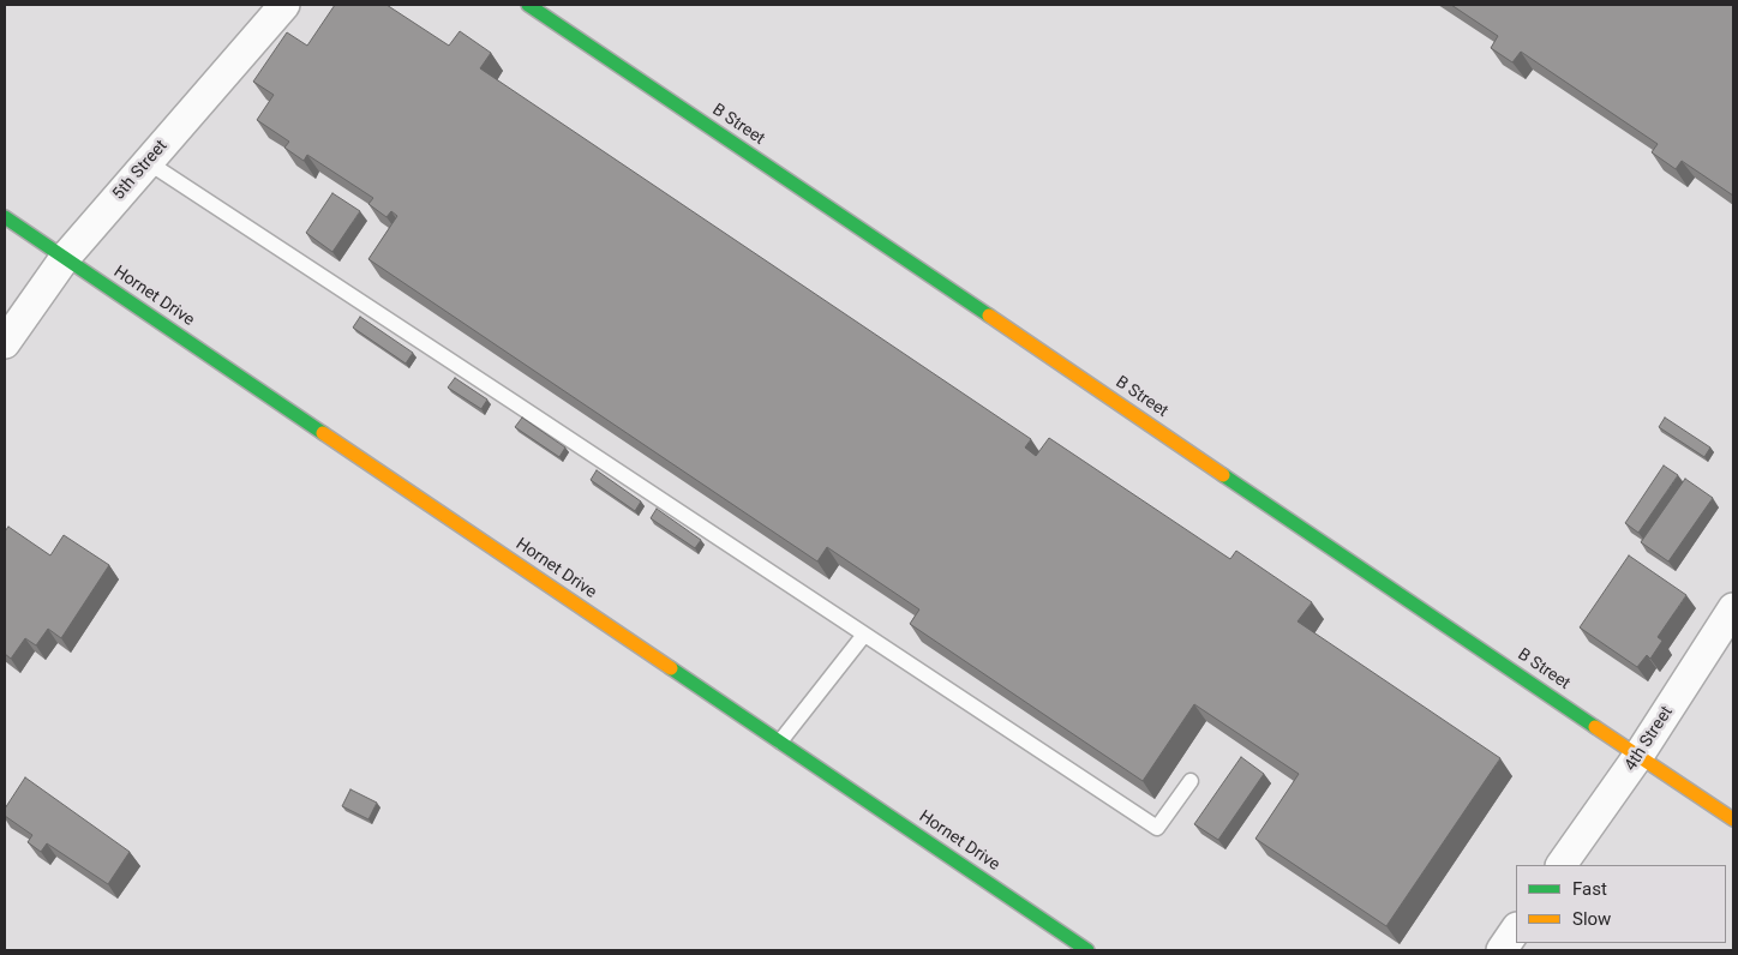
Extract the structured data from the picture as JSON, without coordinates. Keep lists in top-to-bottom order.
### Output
{
  "streets": {
    "street": [
      "B Street",
      "5th Street",
      "Hornet Drive",
      "4th Street"
    ]
  },
  "crossings": [
    ["B Street", "4th Street"],
    ["5th Street", "Hornet Drive"]
  ],
  "legend": ["Fast", "Slow"]
}
